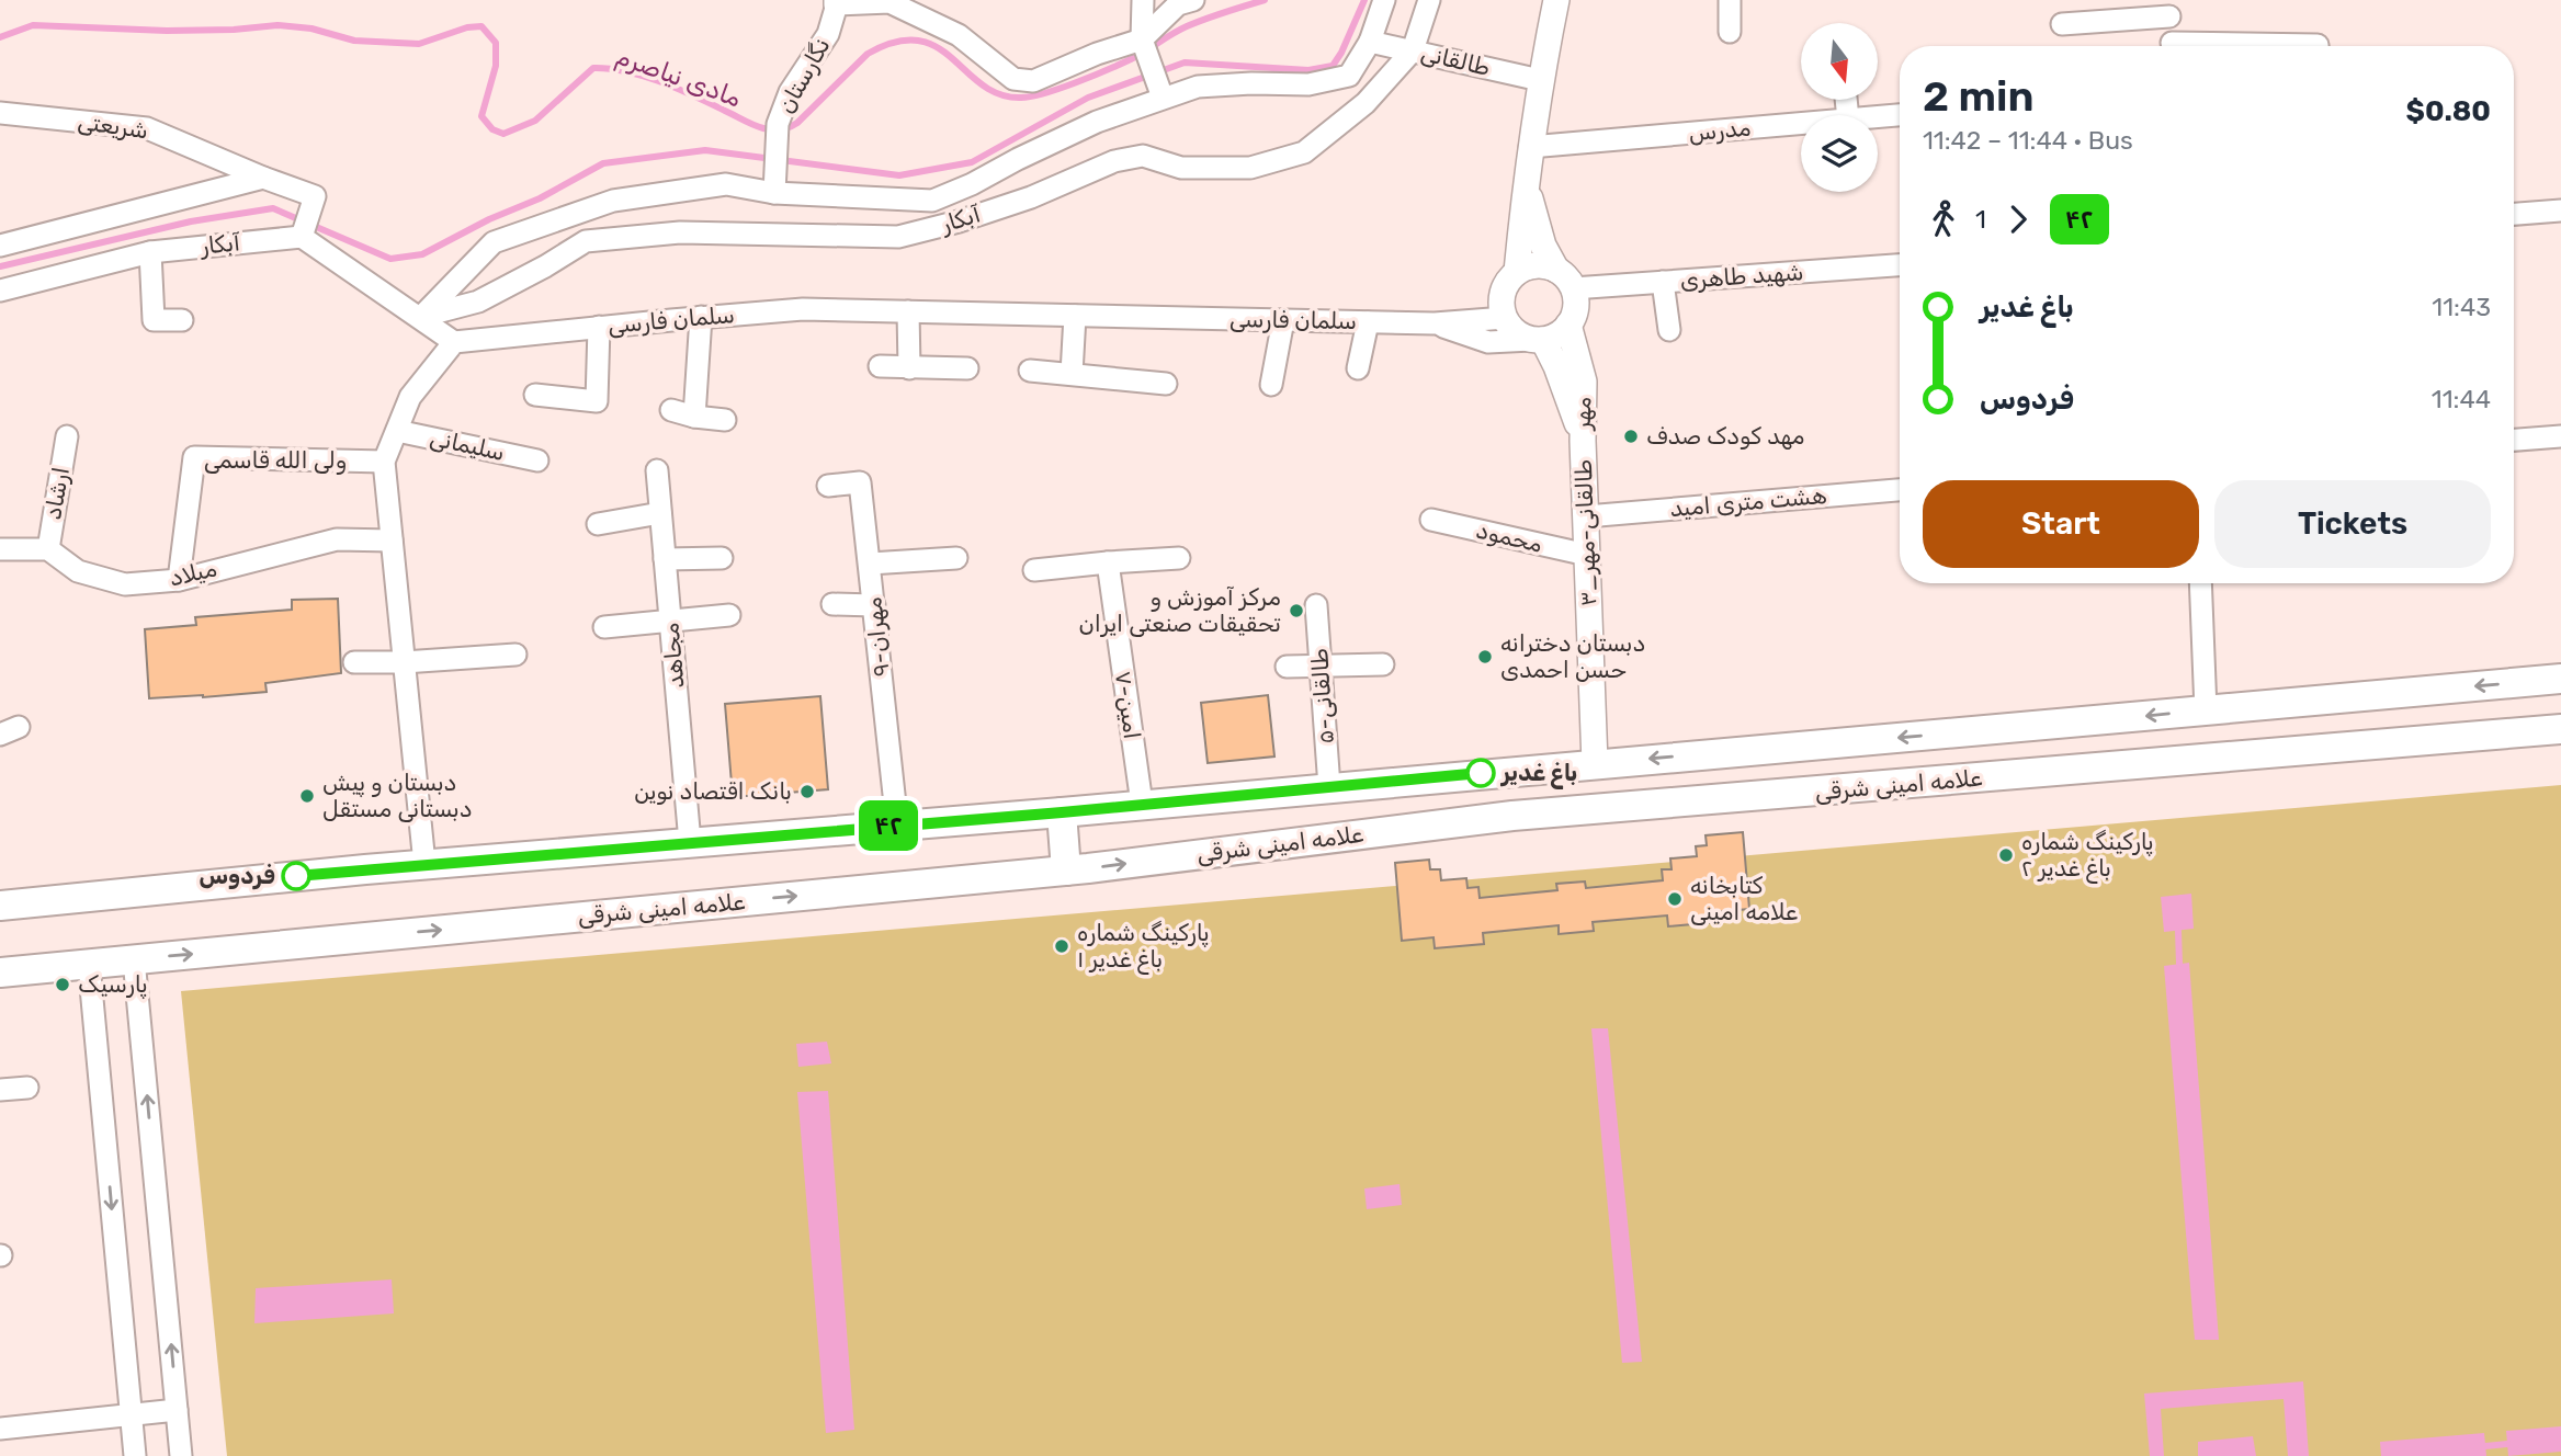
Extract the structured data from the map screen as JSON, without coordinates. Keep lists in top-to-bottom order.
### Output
{
  "streets": {
    "main road": ["علامه امینی شرقی"],
    "street": [
      "طالقانی",
      "نگارستان",
      "شریعتی",
      "مدرس",
      "آبکار",
      "شهید طاهری",
      "سلمان فارسی",
      "مهر",
      "سلیمانی",
      "ولی الله قاسمی",
      "ارشاد",
      "هشت متری امید",
      "۳_طالقانی-مهر",
      "محمود",
      "میلاد",
      "۹-مهران",
      "مجاهد",
      "۵-طالقانی",
      "۷-امین"
    ]
  },
  "crossings": [
    ["طالقانی", "آبکار"],
    ["نگارستان", "آبکار"],
    ["شهید طاهری", "سلمان فارسی"],
    ["شهید طاهری", "مهر"],
    ["سلمان فارسی", "مهر"],
    ["مهر", "۳_طالقانی-مهر"],
    ["ولی الله قاسمی", "میلاد"],
    ["ارشاد", "میلاد"],
    ["هشت متری امید", "۳_طالقانی-مهر"],
    ["۳_طالقانی-مهر", "محمود"],
    ["۳_طالقانی-مهر", "علامه امینی شرقی"],
    ["۹-مهران", "علامه امینی شرقی"],
    ["مجاهد", "علامه امینی شرقی"],
    ["۵-طالقانی", "علامه امینی شرقی"],
    ["۷-امین", "علامه امینی شرقی"]
  ],
  "water": ["مادی نیاصرم"],
  "places": [
    "مهد کودک صدف",
    "مرکز آموزش و تحقیقات صنعتی ایران",
    "دبستان دخترانه حسن احمدی",
    "باغ غدیر",
    "بانک اقتصاد نوین",
    "دبستان و پیش دبستانی مستقل",
    "پارکینگ شماره ۲ باغ غدیر",
    "فردوس",
    "کتابخانه علامه امینی",
    "پارکینگ شماره ۱ باغ غدیر",
    "پارسیک"
  ],
  "lines": ["bus line ۴۲"],
  "north": "bottom",
  "page": {
    "on_map": "۴۲",
    "heading": ["2 min", "11:42 – 11:44 · Bus", "$0.80"],
    "legs": ["1", "۴۲"],
    "list": [
      {
        "name": "باغ غدیر",
        "value": "11:43"
      },
      {
        "name": "فردوس",
        "value": "11:44"
      }
    ],
    "buttons": ["Start", "Tickets"]
  }
}
